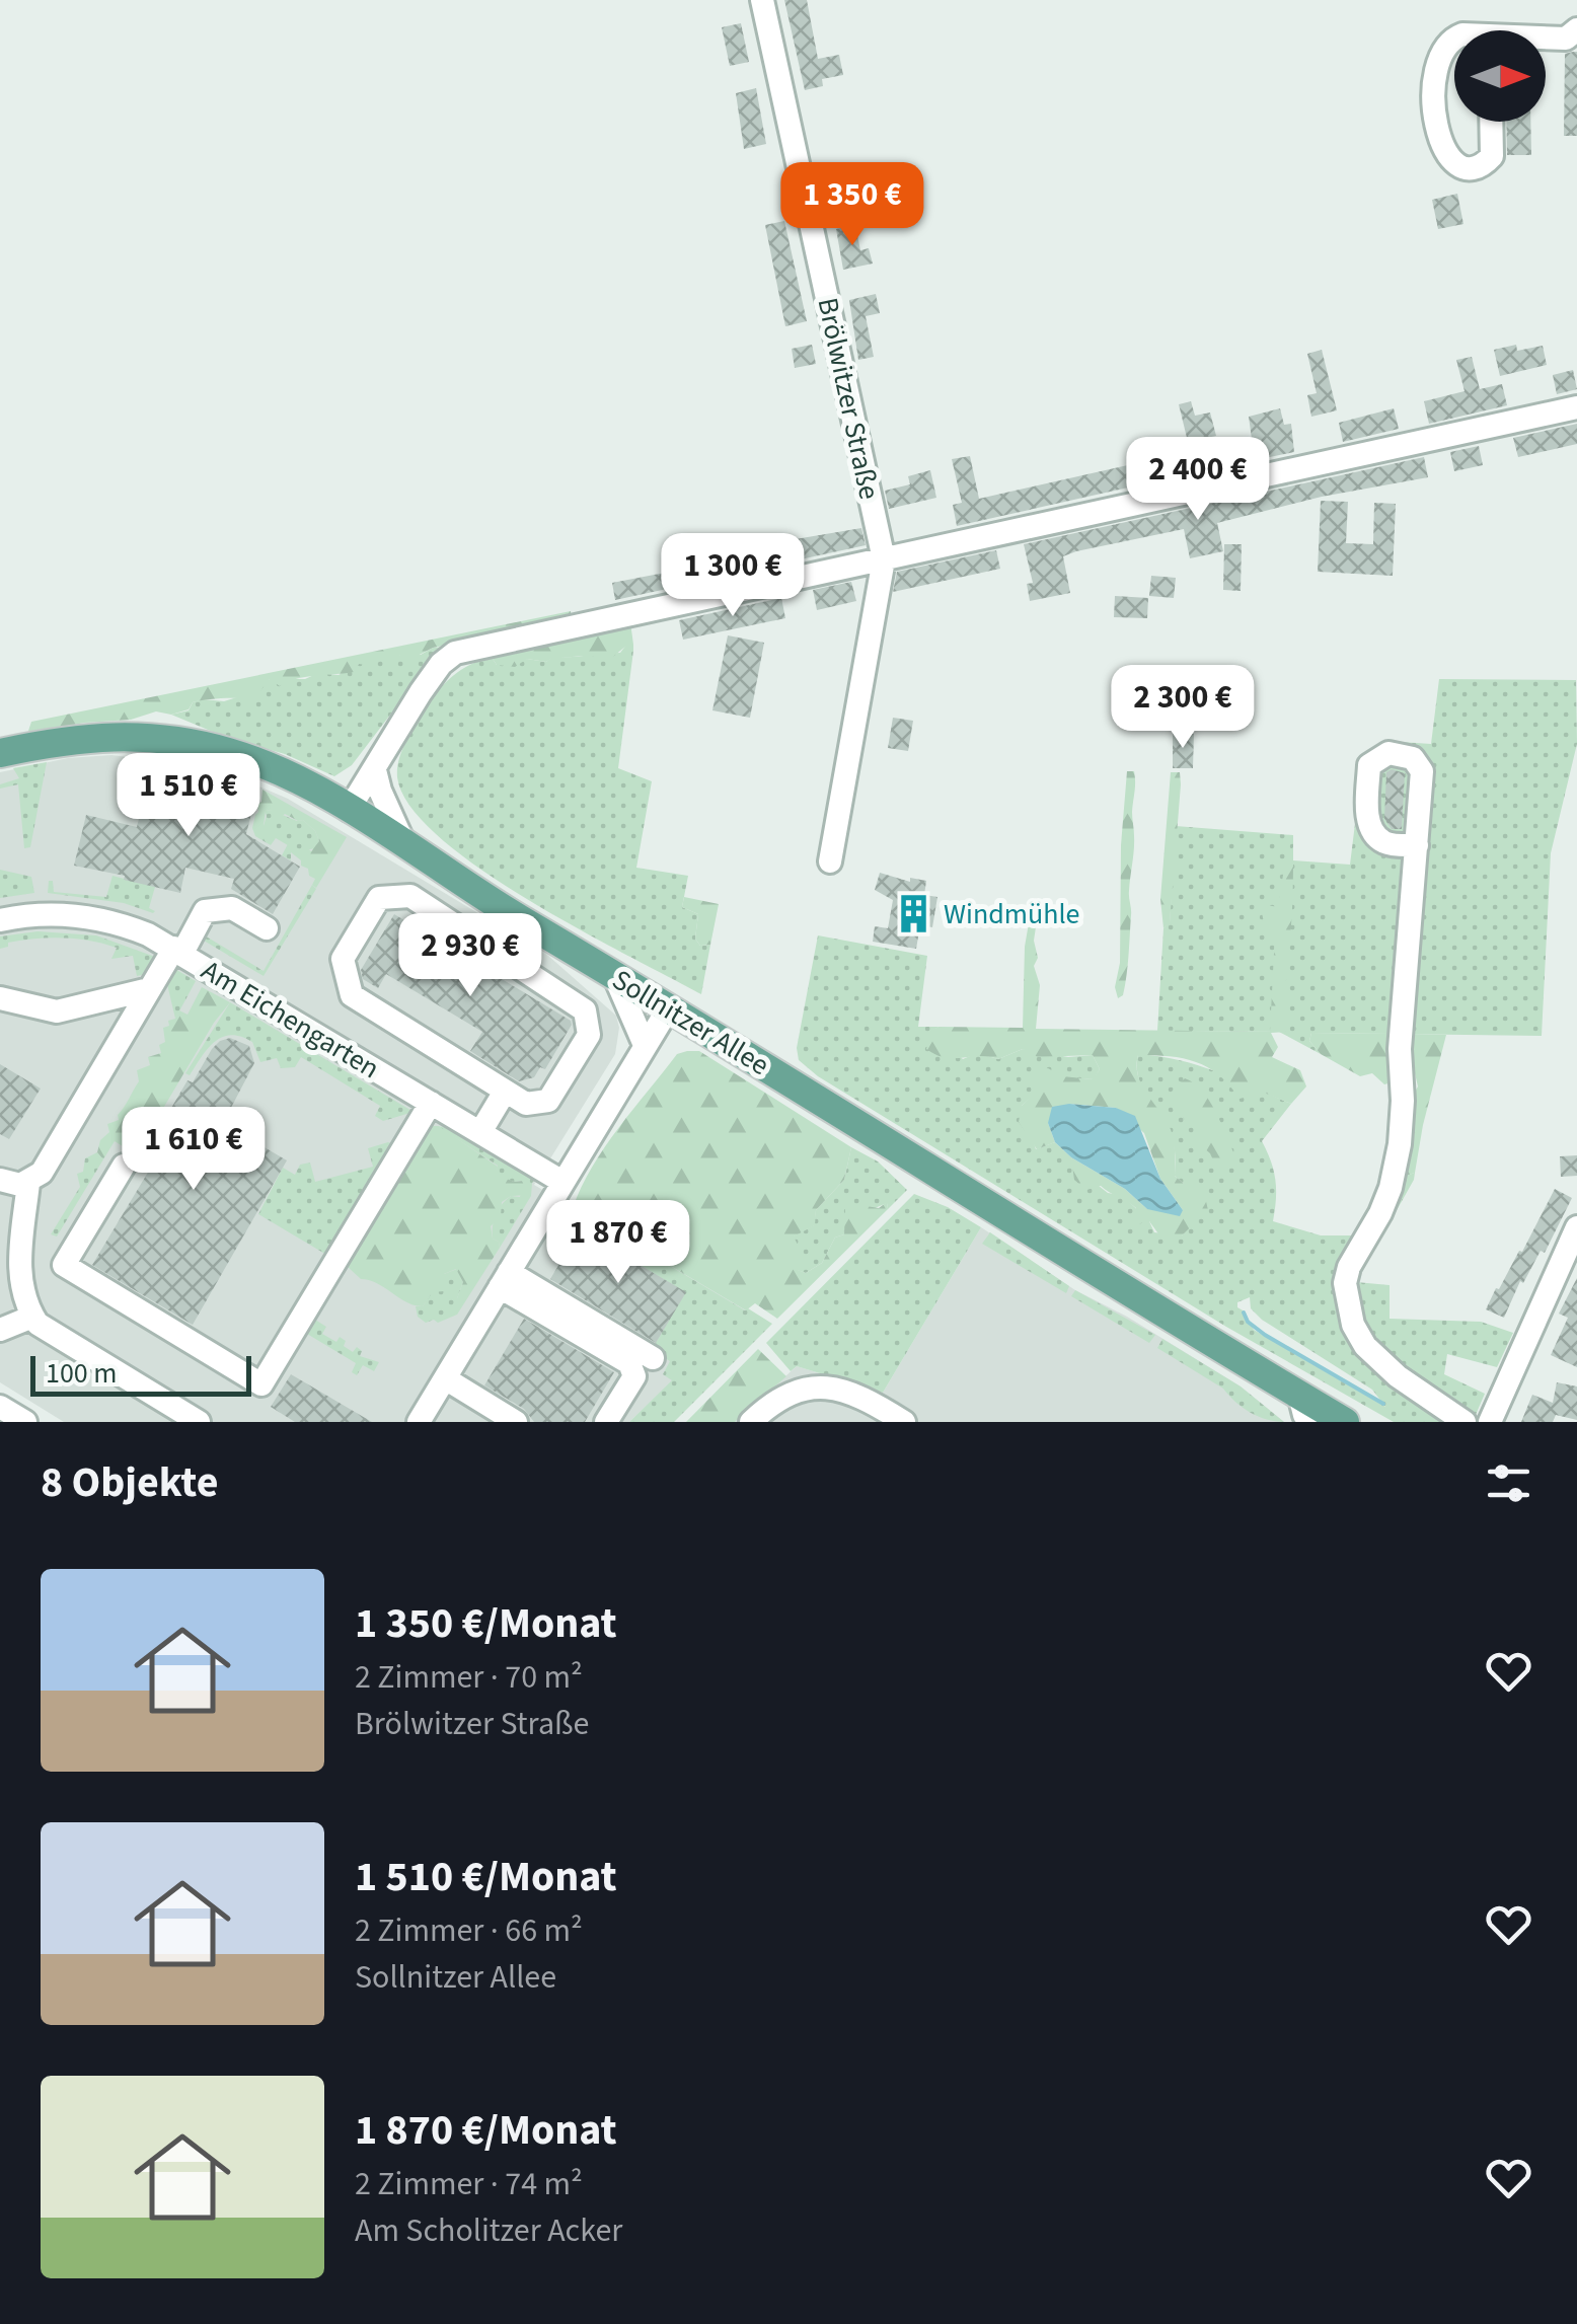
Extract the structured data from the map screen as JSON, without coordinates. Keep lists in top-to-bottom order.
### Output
{
  "streets": {
    "main road": ["Sollnitzer Allee"],
    "street": ["Brölwitzer Straße", "Am Eichengarten"]
  },
  "places": {
    "building": ["Windmühle"]
  },
  "scale_bar": "100 m",
  "north": "right",
  "page": {
    "price": [
      "1 350 €",
      "2 400 €",
      "1 300 €",
      "2 300 €",
      "1 510 €",
      "2 930 €",
      "1 610 €",
      "1 870 €"
    ],
    "scale": "100 m",
    "heading": "8 Objekte",
    "list": [
      {
        "name": "1 350 €/Monat",
        "note": "2 Zimmer · 70 m² · Brölwitzer Straße"
      },
      {
        "name": "1 510 €/Monat",
        "note": "2 Zimmer · 66 m² · Sollnitzer Allee"
      },
      {
        "name": "1 870 €/Monat",
        "note": "2 Zimmer · 74 m² · Am Scholitzer Acker"
      }
    ]
  }
}
